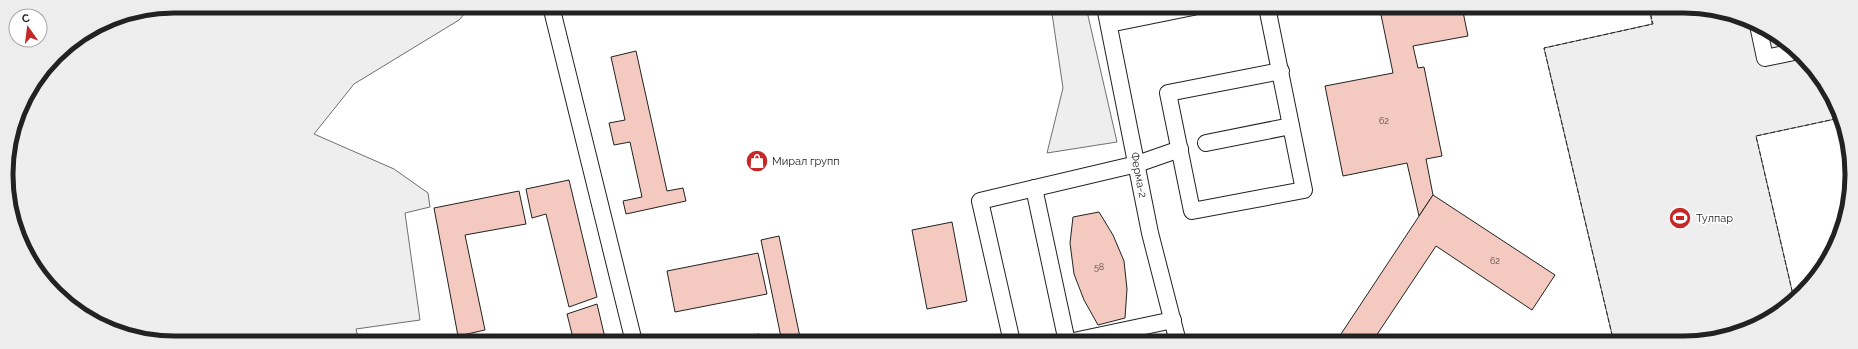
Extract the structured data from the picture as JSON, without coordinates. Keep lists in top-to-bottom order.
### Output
{
  "streets": {
    "street": ["Ферма-2"]
  },
  "places": {
    "shop": ["Мирал групп"],
    "sports": ["Тулпар"]
  },
  "house_numbers": ["62", "62", "58"],
  "north": "top"
}
